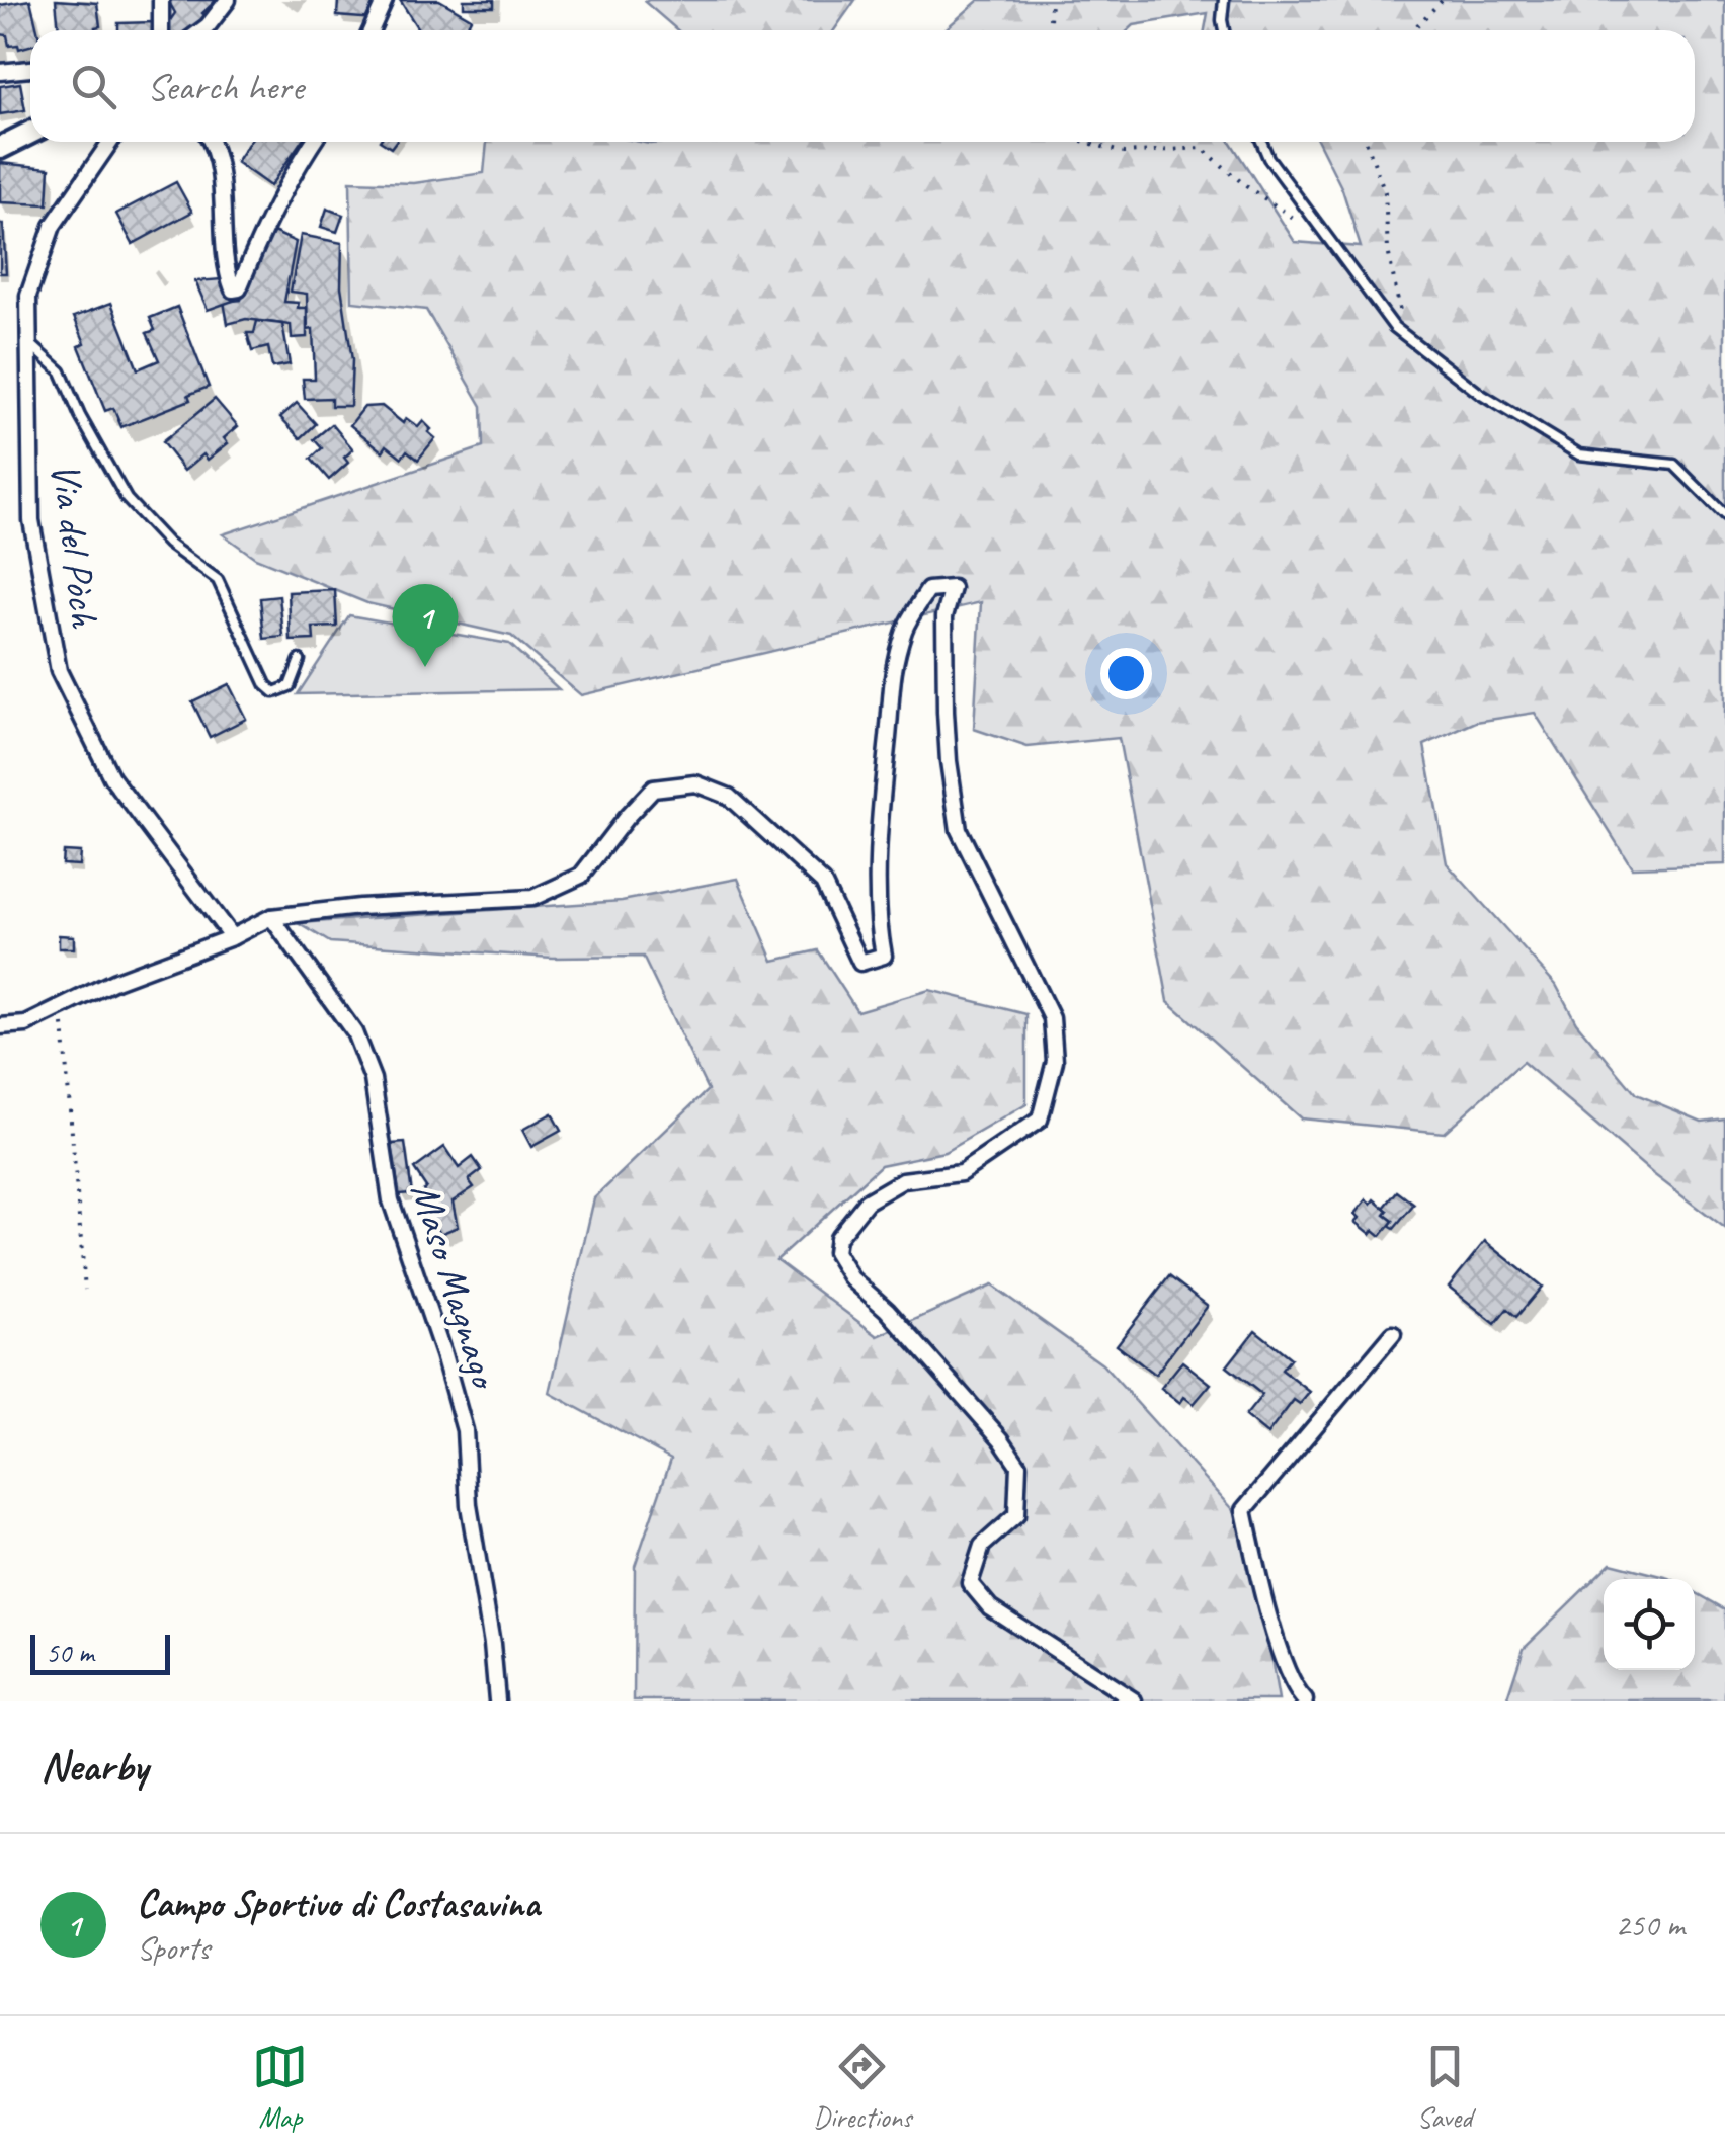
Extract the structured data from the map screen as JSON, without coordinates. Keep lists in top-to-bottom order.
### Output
{
  "streets": {
    "street": ["Via del Pòch", "Maso Magnago"]
  },
  "scale_bar": "50 m",
  "page": {
    "search": "Search here",
    "pins": "1",
    "scale": "50 m",
    "heading": "Nearby",
    "list": [
      {
        "mark": "1",
        "name": "Campo Sportivo di Costasavina",
        "note": "Sports",
        "value": "250 m"
      }
    ],
    "nav": ["Map", "Directions", "Saved"]
  }
}
